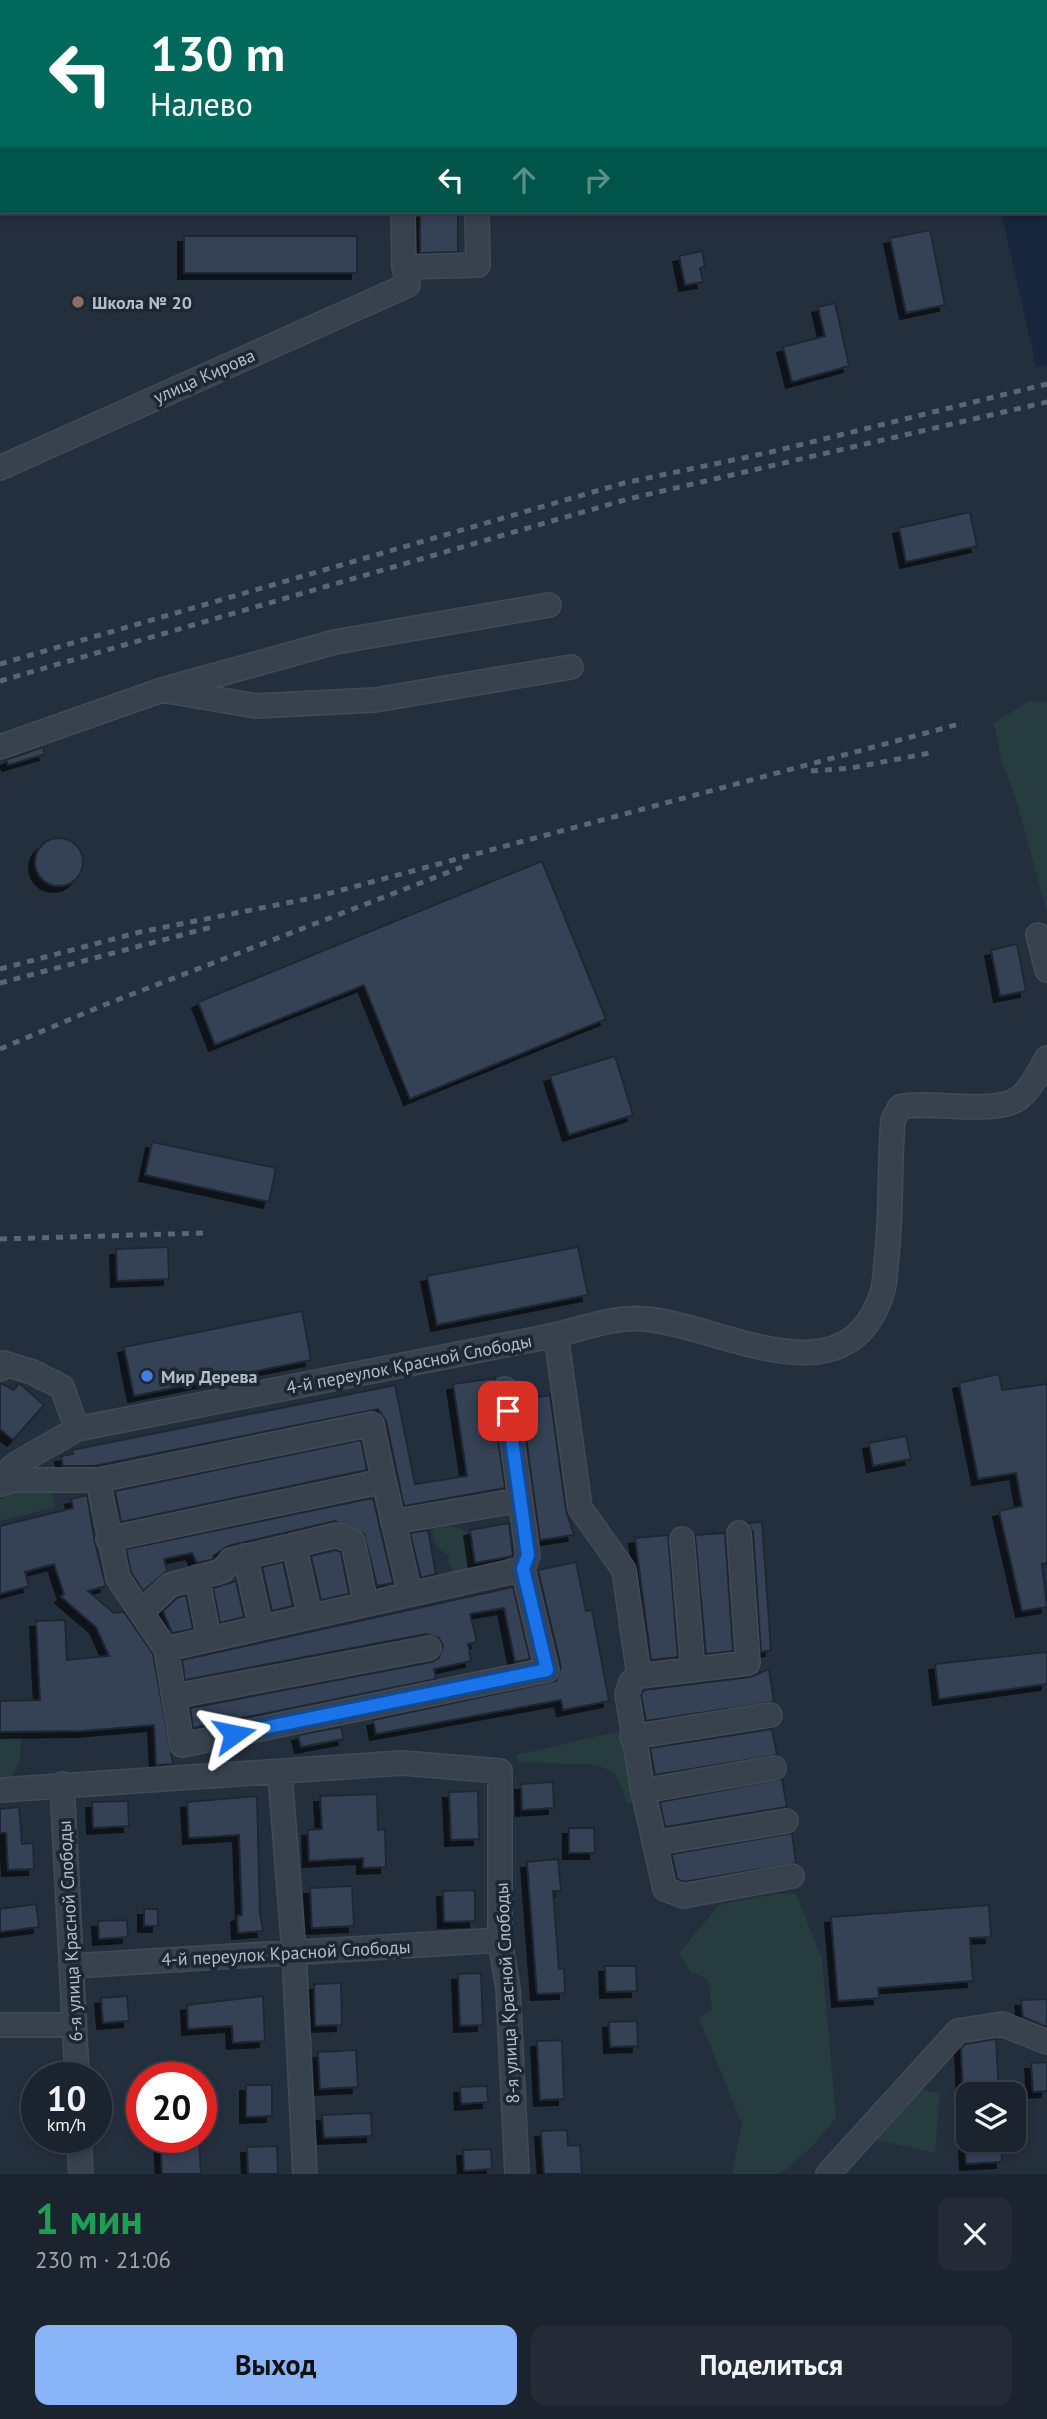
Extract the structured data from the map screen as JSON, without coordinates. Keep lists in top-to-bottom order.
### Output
{
  "streets": {
    "street": [
      "улица Кирова",
      "4-й переулок Красной Слободы",
      "6-я улица Красной Слободы",
      "8-я улица Красной Слободы"
    ]
  },
  "crossings": [
    ["4-й переулок Красной Слободы", "6-я улица Красной Слободы"],
    ["4-й переулок Красной Слободы", "8-я улица Красной Слободы"]
  ],
  "places": ["Школа № 20", "Мир Дерева"],
  "page": {
    "turn": ["130 m", "Налево"],
    "speed": "10 km/h",
    "limit": "20",
    "heading": ["1 мин", "230 m · 21:06"],
    "buttons": ["Выход", "Поделиться"]
  }
}
